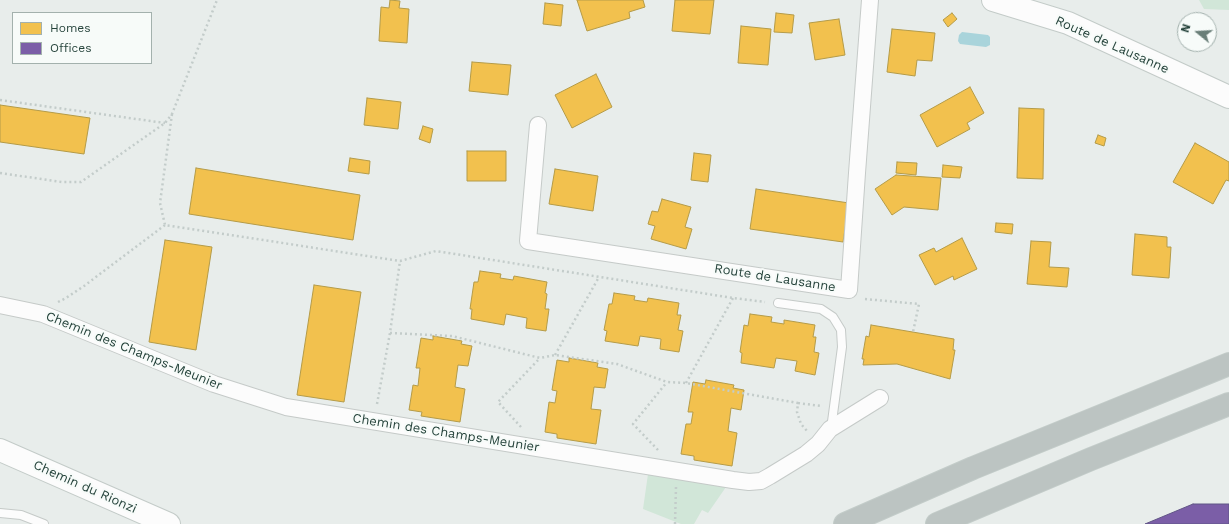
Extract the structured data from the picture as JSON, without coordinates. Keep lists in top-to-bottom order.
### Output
{
  "streets": {
    "main road": ["Route de Lausanne", "Chemin du Rionzi"],
    "street": ["Chemin des Champs-Meunier"]
  },
  "legend": ["Homes", "Offices"],
  "north": "left"
}
